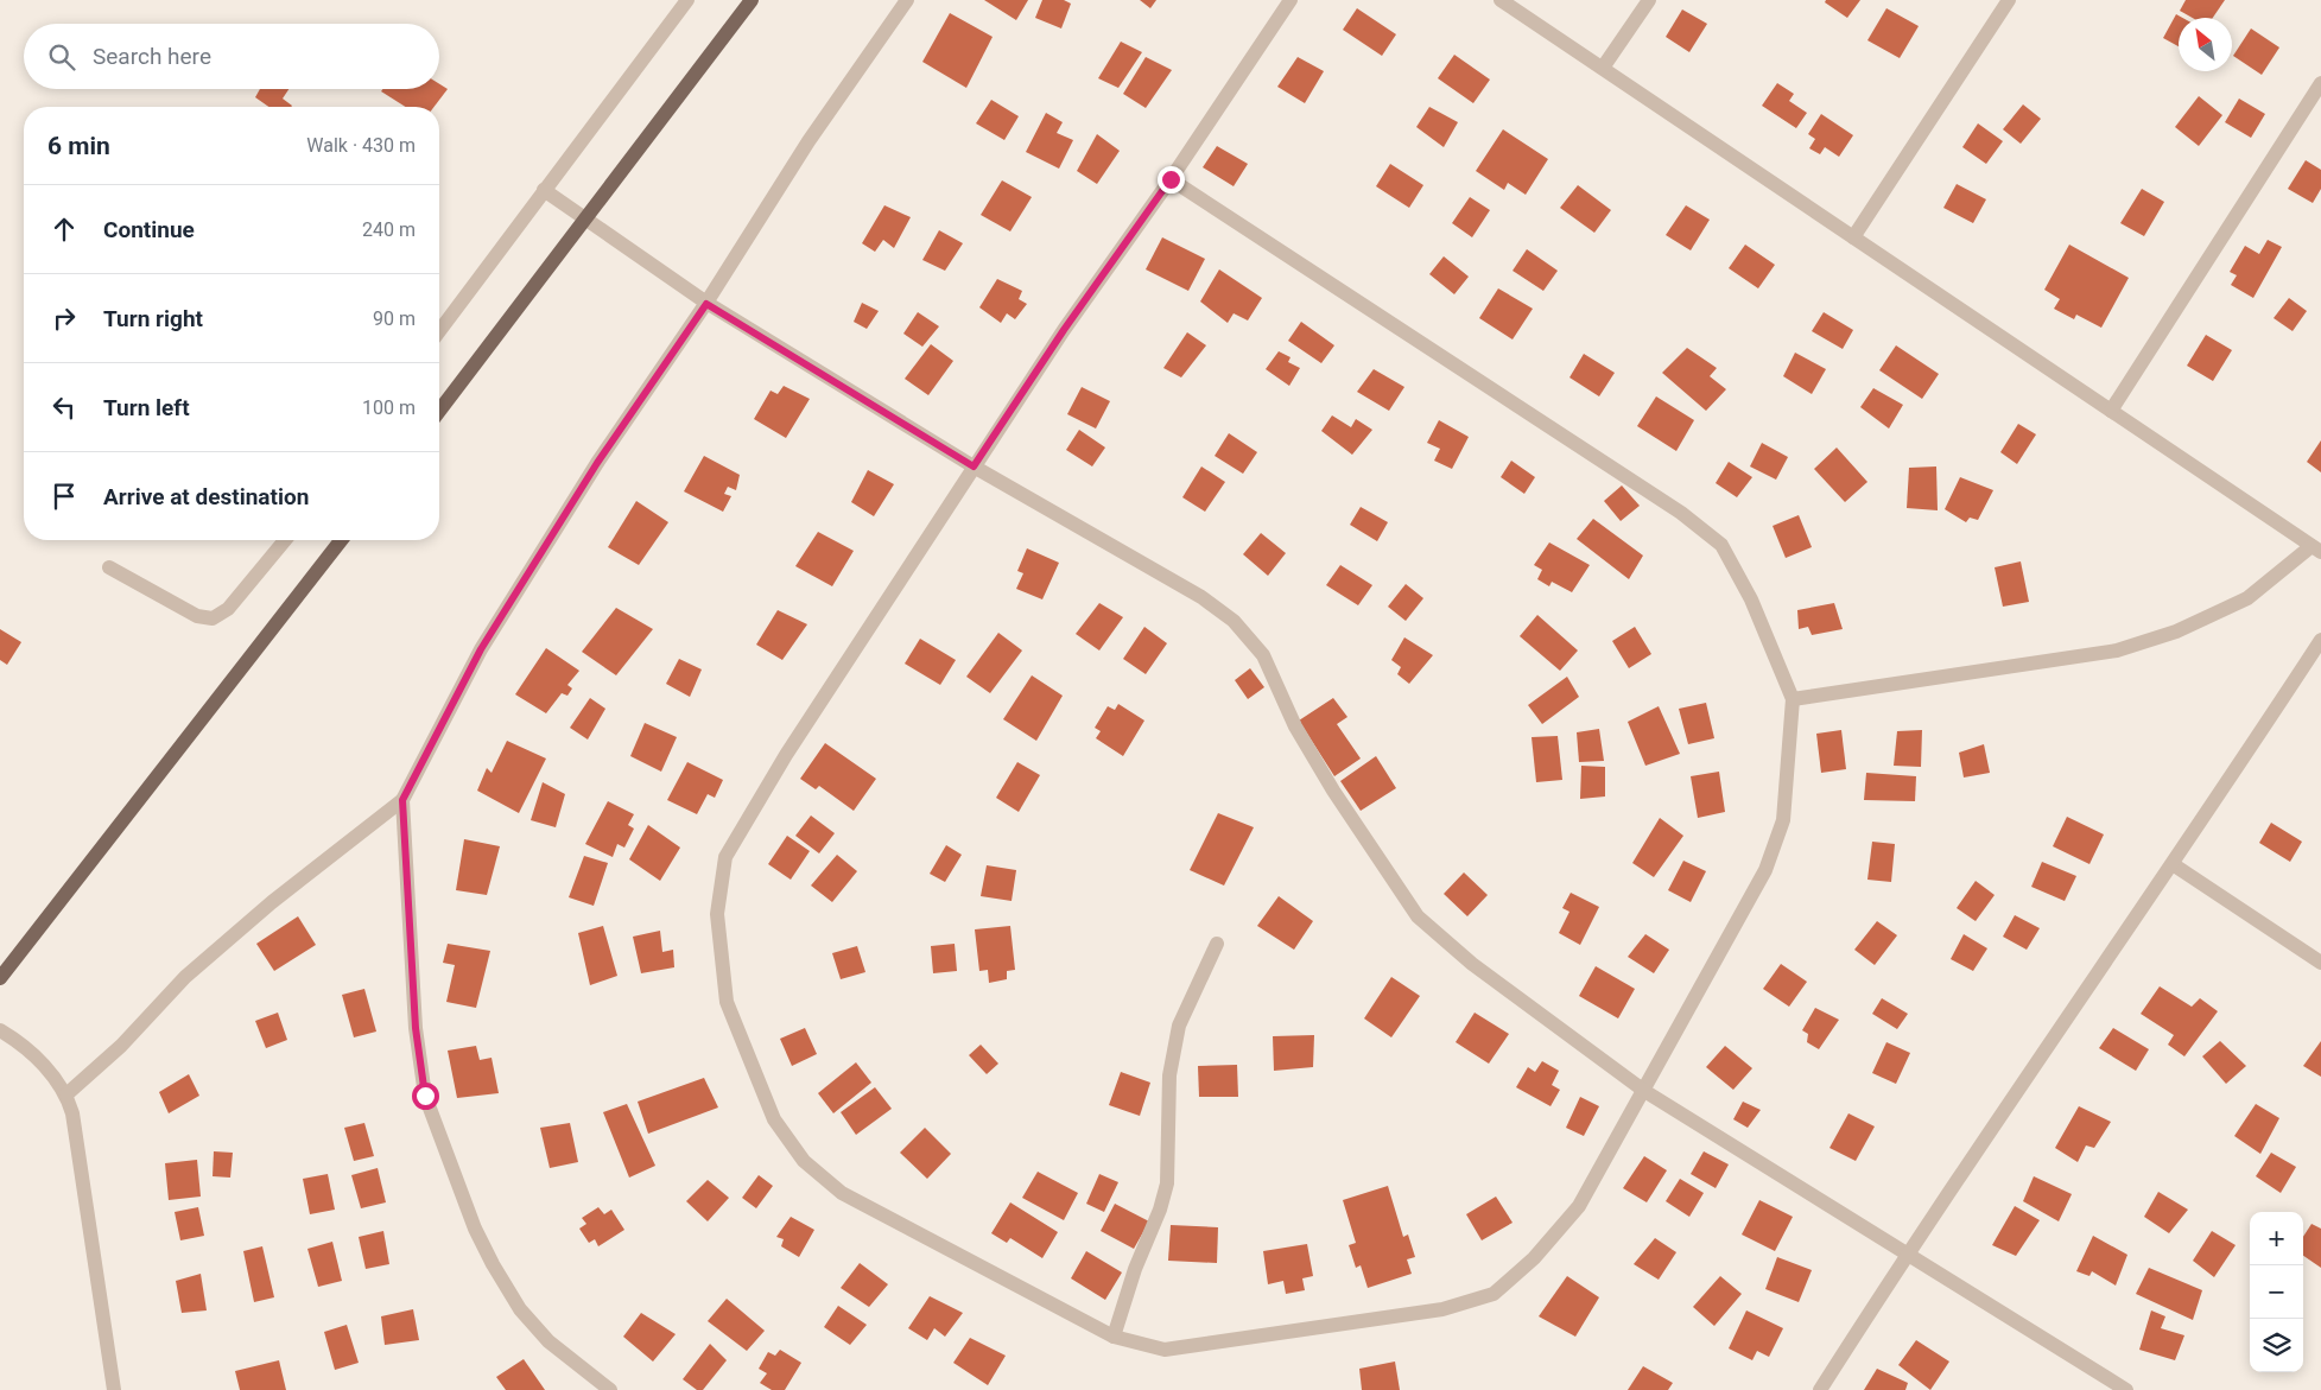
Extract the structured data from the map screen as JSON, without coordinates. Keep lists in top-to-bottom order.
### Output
{
  "north": "top left",
  "page": {
    "search": "Search here",
    "heading": ["6 min", "Walk · 430 m"],
    "list": [
      ["Continue", "240 m"],
      ["Turn right", "90 m"],
      ["Turn left", "100 m"],
      "Arrive at destination"
    ],
    "map_buttons": ["+", "−"]
  }
}
